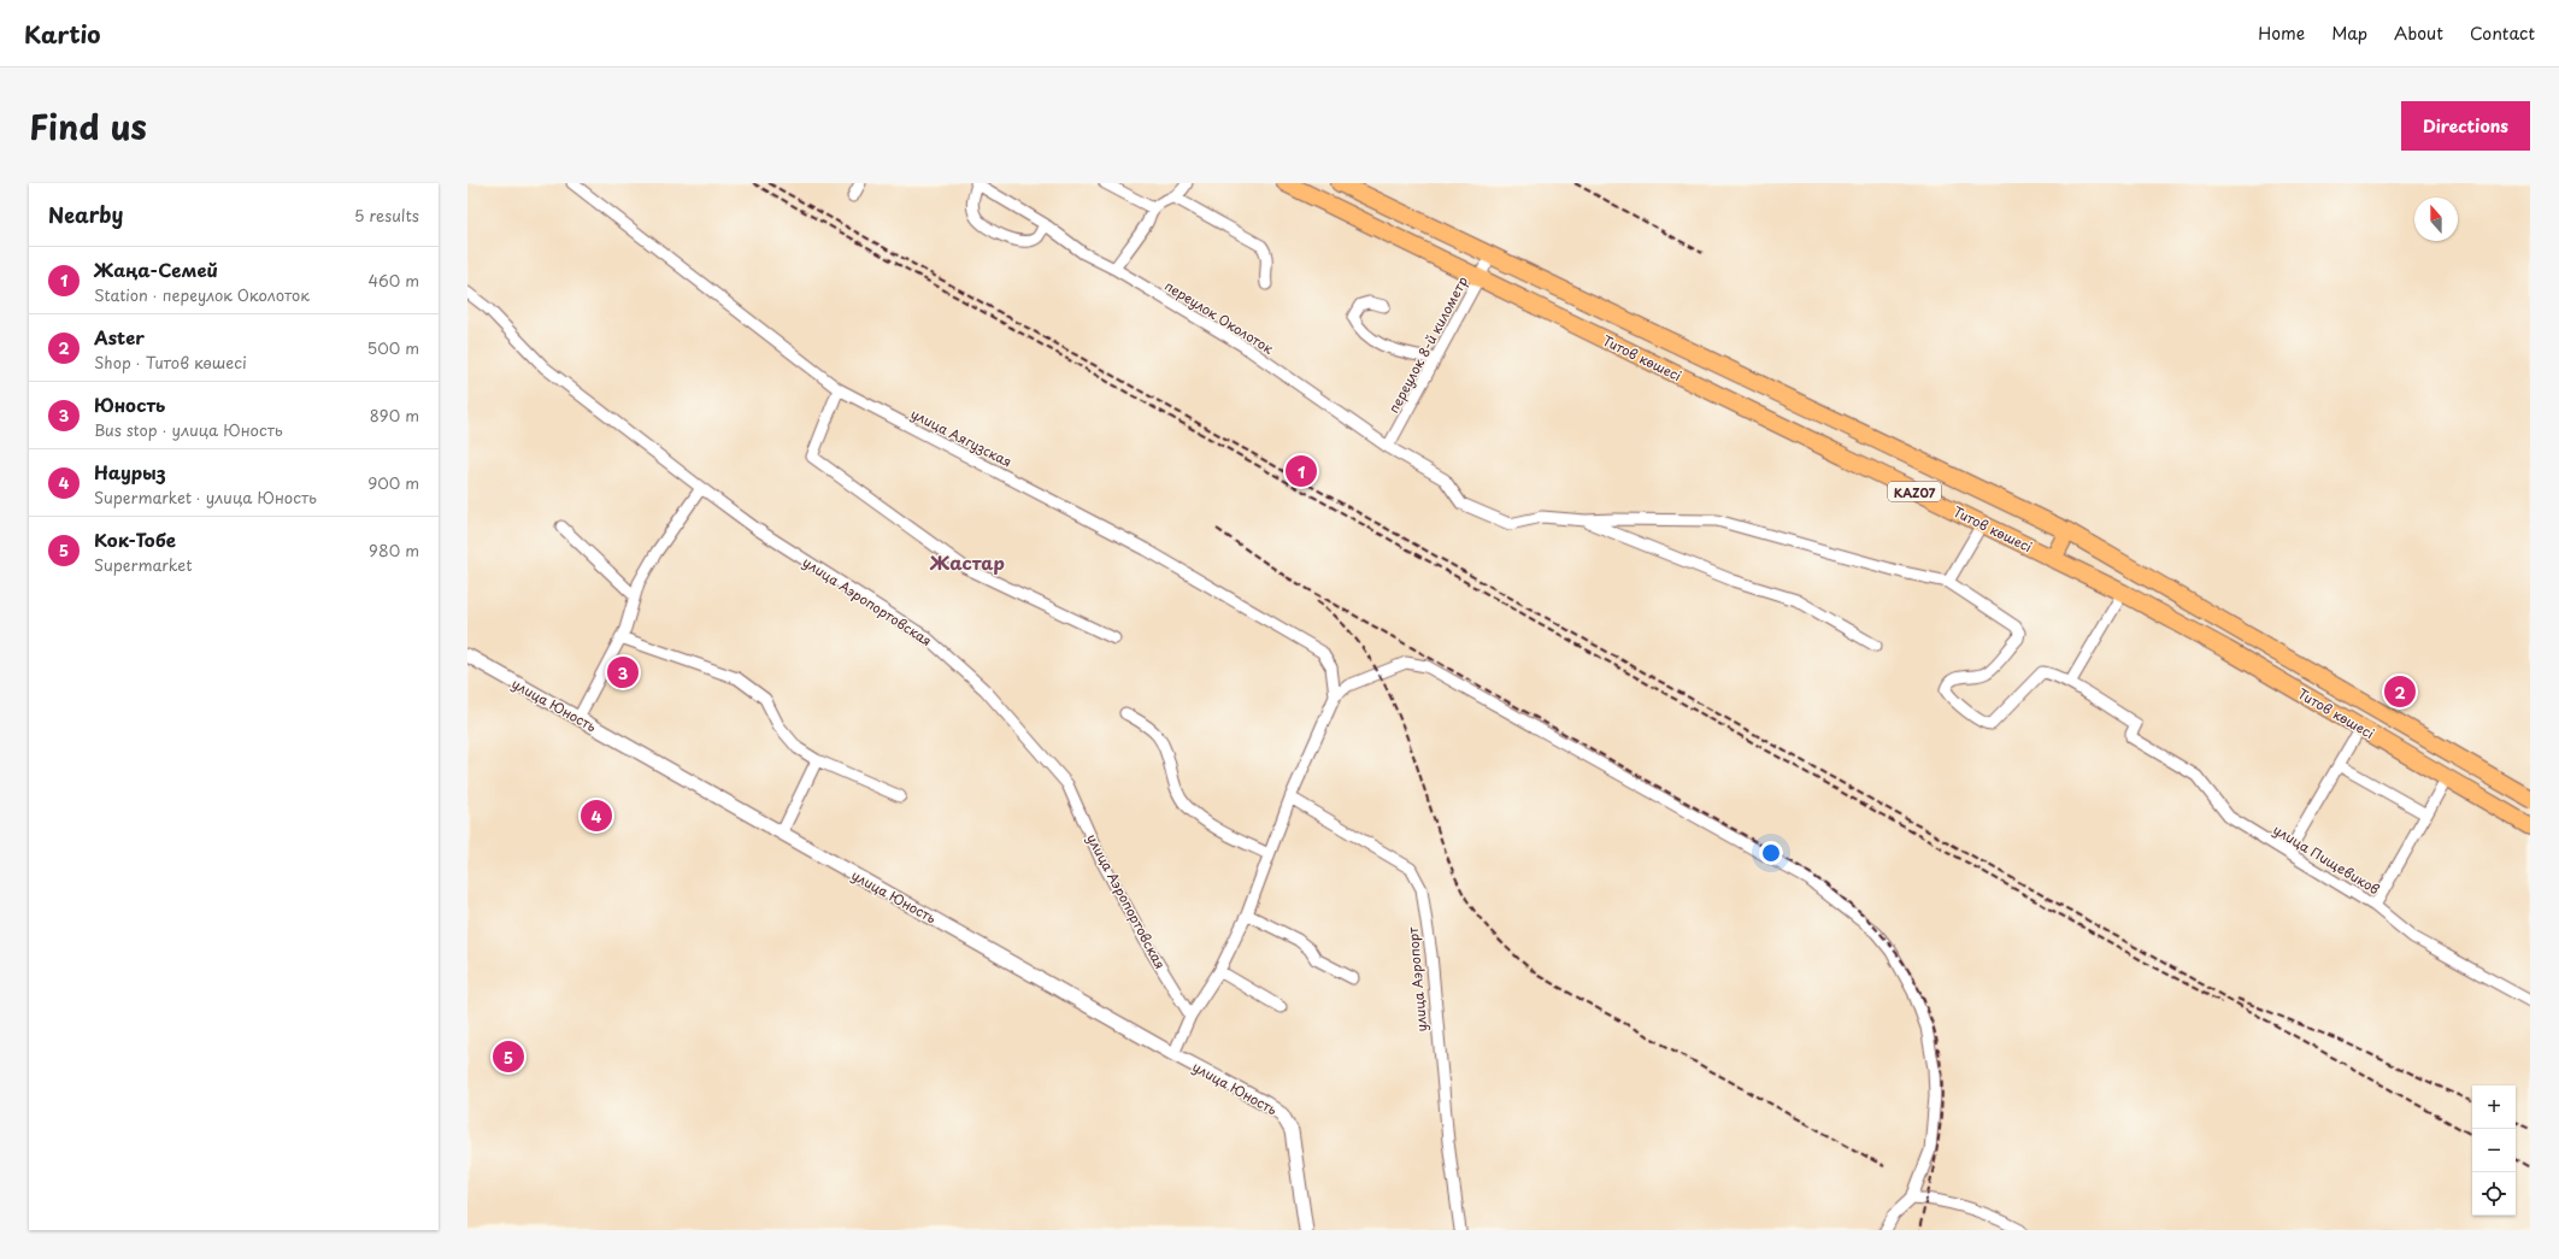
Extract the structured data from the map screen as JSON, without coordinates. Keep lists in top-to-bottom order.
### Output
{
  "streets": {
    "main road": ["Титов көшесі", "KAZ07"],
    "street": [
      "переулок Околоток",
      "переулок 8-й километр",
      "улица Аягузская",
      "улица Аэропортовская",
      "улица Юность",
      "улица Пищевиков",
      "улица Аэропорт"
    ]
  },
  "crossings": [
    ["переулок Околоток", "переулок 8-й километр"],
    ["переулок 8-й километр", "Титов көшесі"]
  ],
  "districts": ["Жастар"],
  "north": "top",
  "page": {
    "header": "Kartio",
    "nav": [
      "Home",
      "Map",
      "About",
      "Contact"
    ],
    "title": "Find us",
    "buttons": "Directions",
    "heading": ["Nearby", "5 results"],
    "list": [
      {
        "mark": "1",
        "name": "Жаңа-Семей",
        "note": "Station · переулок Околоток",
        "value": "460 m"
      },
      {
        "mark": "2",
        "name": "Aster",
        "note": "Shop · Титов көшесі",
        "value": "500 m"
      },
      {
        "mark": "3",
        "name": "Юность",
        "note": "Bus stop · улица Юность",
        "value": "890 m"
      },
      {
        "mark": "4",
        "name": "Наурыз",
        "note": "Supermarket · улица Юность",
        "value": "900 m"
      },
      {
        "mark": "5",
        "name": "Кок-Тобе",
        "note": "Supermarket",
        "value": "980 m"
      }
    ],
    "pins": [
      "1",
      "3",
      "2",
      "4",
      "5"
    ],
    "map_buttons": ["+", "−"]
  }
}
